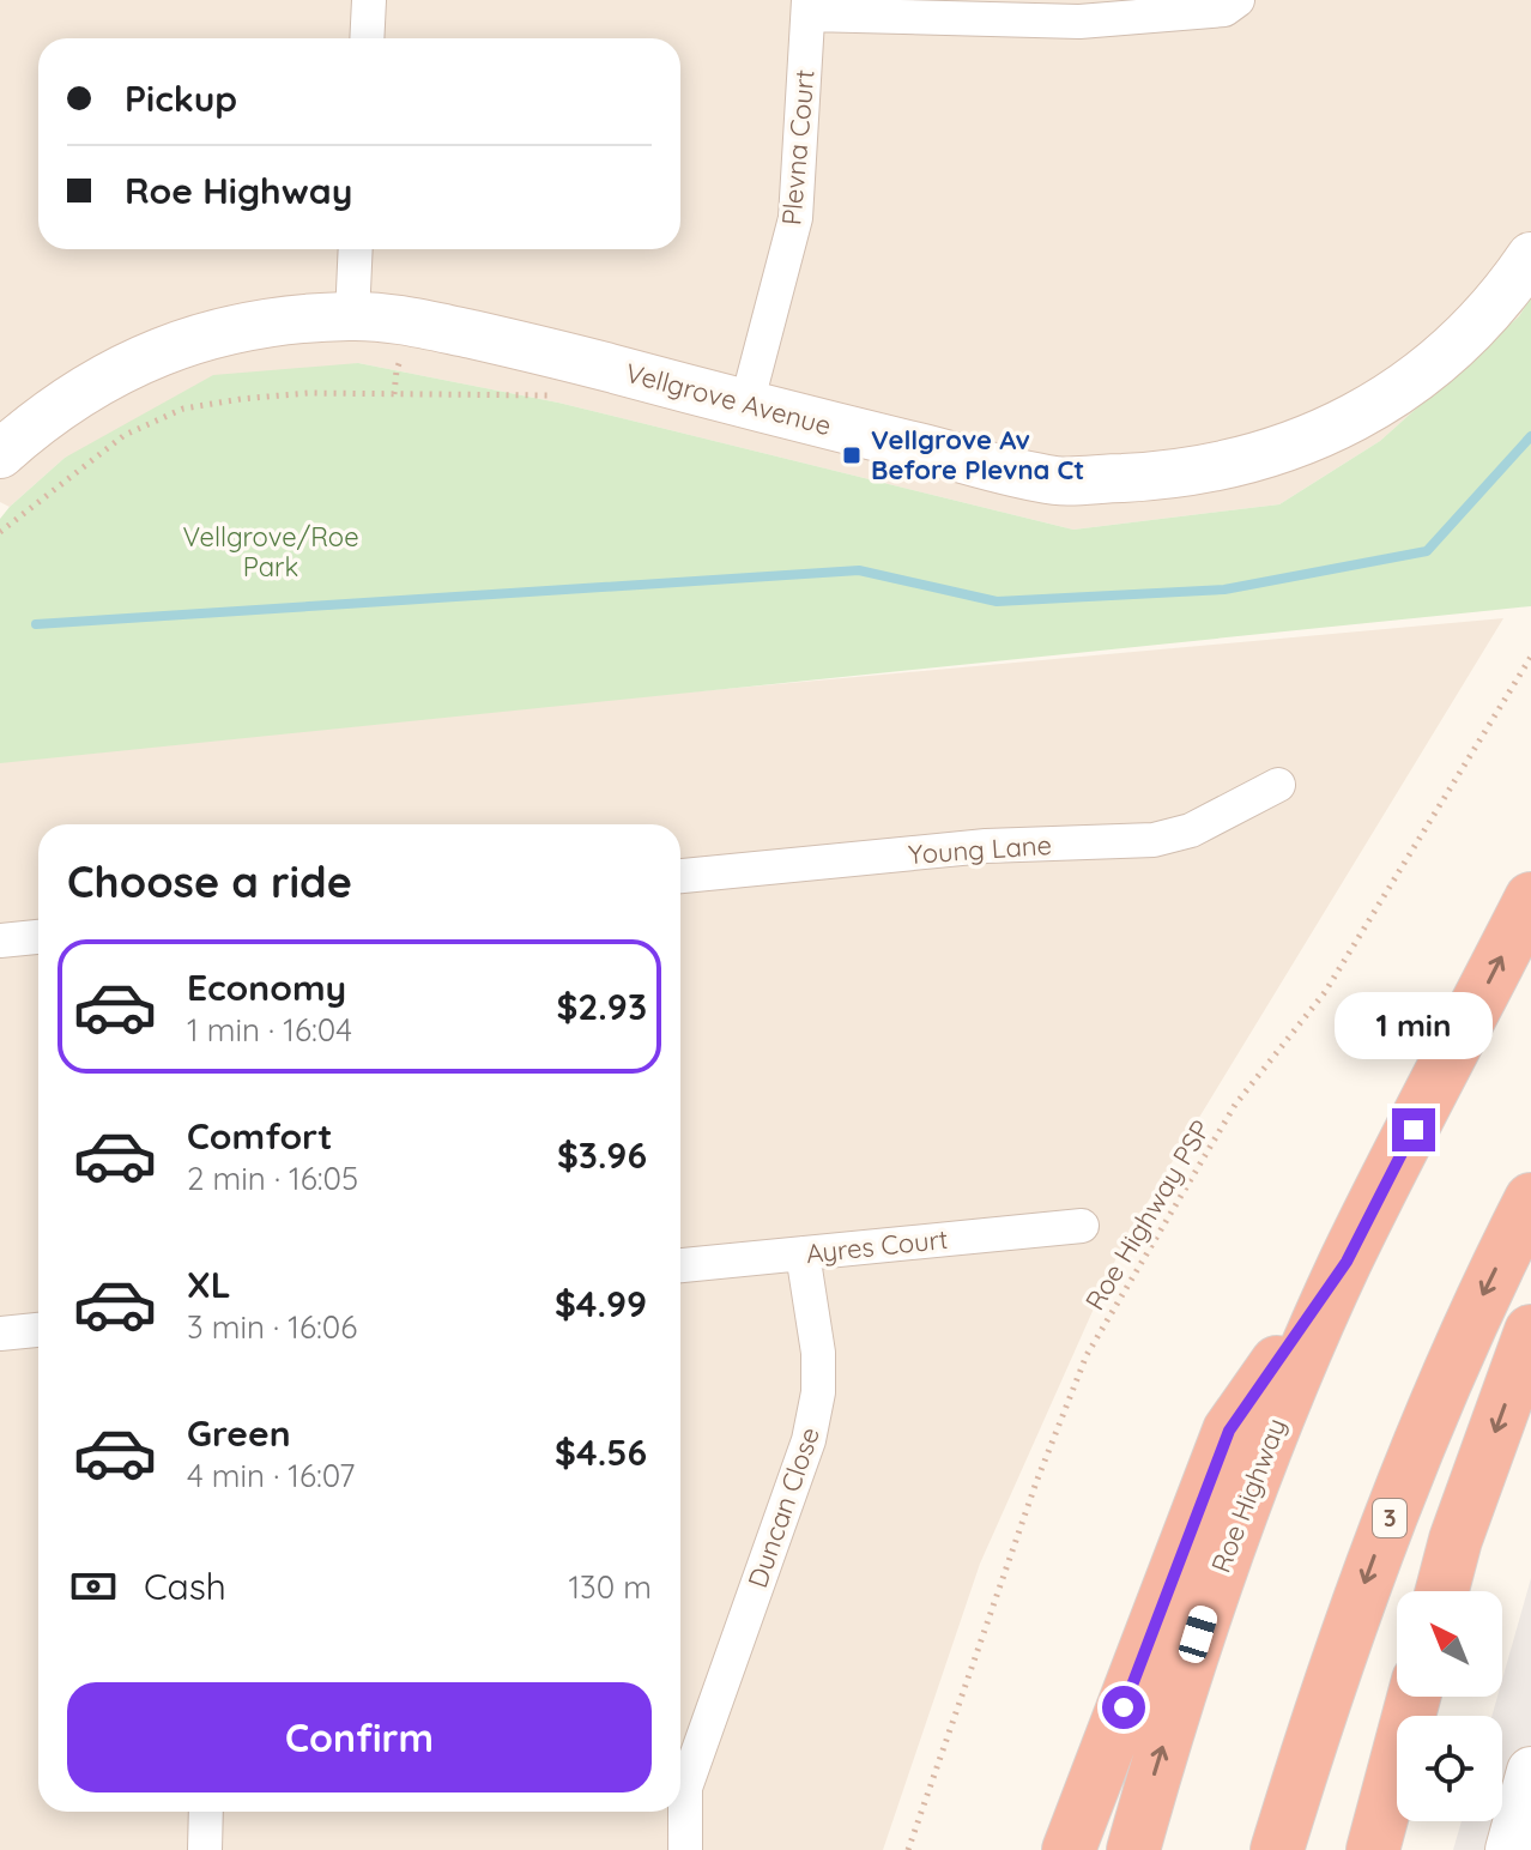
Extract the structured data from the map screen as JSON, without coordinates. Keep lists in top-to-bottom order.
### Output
{
  "streets": {
    "highway": ["Roe Highway", "3"],
    "street": [
      "Plevna Court",
      "Vellgrove Avenue",
      "Young Lane",
      "Ayres Court",
      "Duncan Close"
    ],
    "path": ["Roe Highway PSP"]
  },
  "crossings": [
    ["Plevna Court", "Vellgrove Avenue"],
    ["Ayres Court", "Duncan Close"]
  ],
  "parks": ["Vellgrove/Roe Park"],
  "places": {
    "transit": ["Vellgrove Av Before Plevna Ct"]
  },
  "north": "top left",
  "page": {
    "banner": ["Pickup", "Roe Highway"],
    "heading": "Choose a ride",
    "list": [
      {
        "name": "Economy",
        "note": "1 min · 16:04",
        "value": "$2.93"
      },
      {
        "name": "Comfort",
        "note": "2 min · 16:05",
        "value": "$3.96"
      },
      {
        "name": "XL",
        "note": "3 min · 16:06",
        "value": "$4.99"
      },
      {
        "name": "Green",
        "note": "4 min · 16:07",
        "value": "$4.56"
      }
    ],
    "bubble": "1 min",
    "pay": ["Cash", "130 m"],
    "buttons": "Confirm"
  }
}
